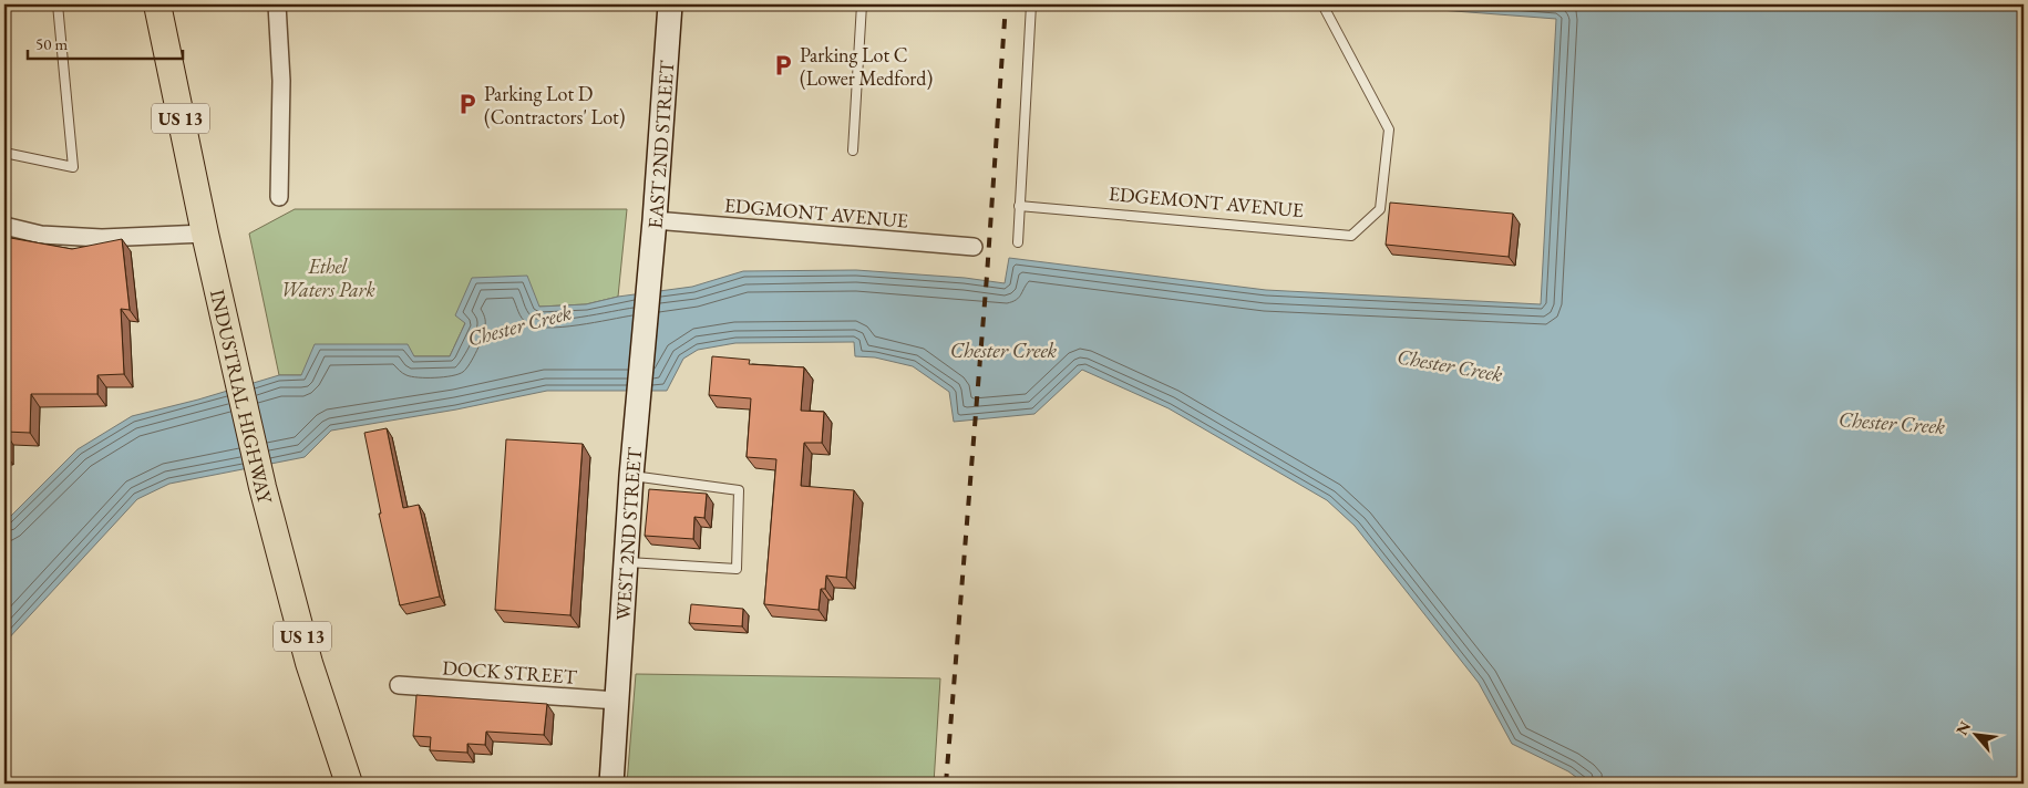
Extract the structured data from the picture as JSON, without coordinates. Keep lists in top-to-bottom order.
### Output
{
  "streets": {
    "main road": ["US 13", "INDUSTRIAL HIGHWAY"],
    "street": [
      "EAST 2ND STREET",
      "EDGMONT AVENUE",
      "WEST 2ND STREET",
      "DOCK STREET"
    ],
    "lane": ["EDGEMONT AVENUE"]
  },
  "crossings": [
    ["EAST 2ND STREET", "EDGMONT AVENUE"],
    ["EAST 2ND STREET", "WEST 2ND STREET"],
    ["WEST 2ND STREET", "DOCK STREET"]
  ],
  "water": ["Chester Creek"],
  "parks": ["Ethel Waters Park"],
  "places": {
    "parking": ["Parking Lot C (Lower Medford)", "Parking Lot D (Contractors' Lot)"]
  },
  "scale_bar": "50 m",
  "north": "top left"
}
